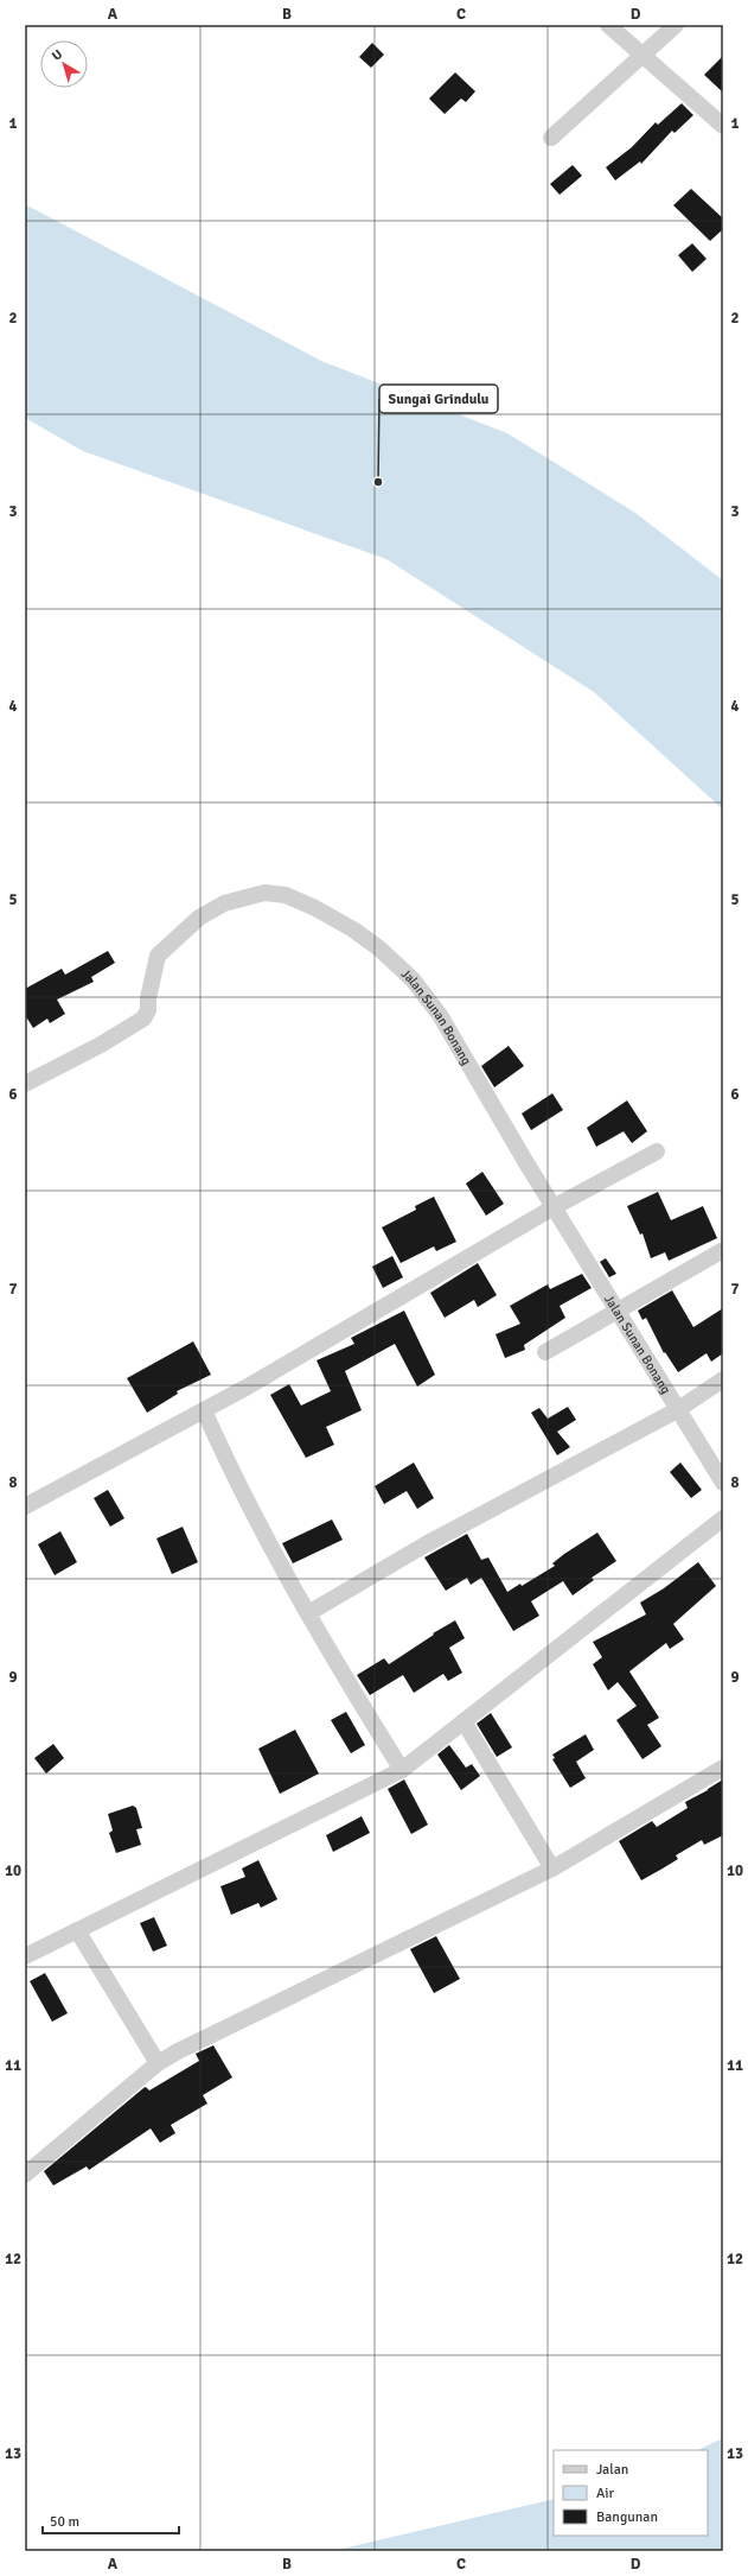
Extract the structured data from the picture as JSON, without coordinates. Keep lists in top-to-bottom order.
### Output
{
  "streets": {
    "street": ["Jalan Sunan Bonang"]
  },
  "places": ["Sungai Grindulu"],
  "legend": ["Jalan", "Air", "Bangunan"],
  "scale_bar": "50 m",
  "north": "top left",
  "grid": {
    "columns": [
      "A",
      "B",
      "C",
      "D"
    ],
    "rows": [
      "1",
      "2",
      "3",
      "4",
      "5",
      "6",
      "7",
      "8",
      "9",
      "10",
      "11",
      "12",
      "13"
    ]
  }
}
